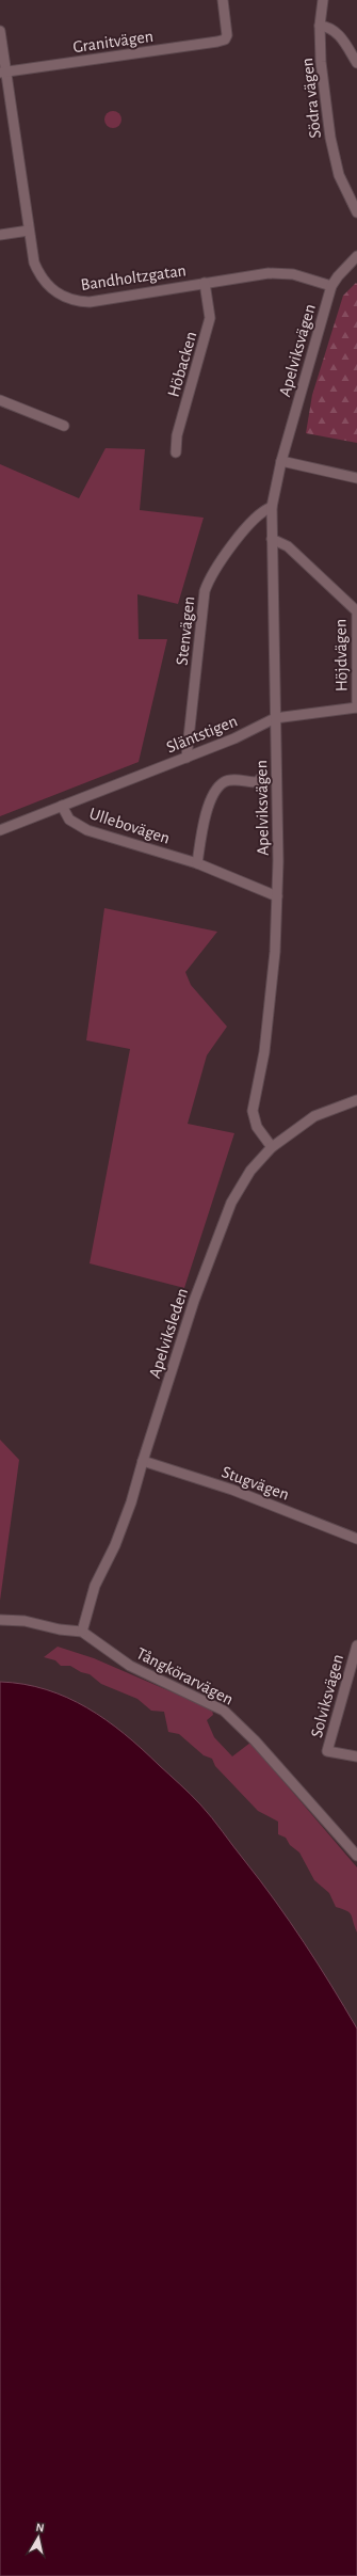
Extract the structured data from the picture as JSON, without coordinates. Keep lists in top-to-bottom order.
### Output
{
  "streets": {
    "street": [
      "Granitvägen",
      "Södra vägen",
      "Bandholtzgatan",
      "Apelviksvägen",
      "Höbacken",
      "Stenvägen",
      "Höjdvägen",
      "Släntstigen",
      "Ullebovägen",
      "Apelviksleden",
      "Stugvägen",
      "Tångkörarvägen",
      "Solviksvägen"
    ]
  },
  "crossings": [
    ["Granitvägen", "Bandholtzgatan"],
    ["Bandholtzgatan", "Apelviksvägen"],
    ["Bandholtzgatan", "Höbacken"],
    ["Apelviksvägen", "Stenvägen"],
    ["Apelviksvägen", "Höjdvägen"],
    ["Apelviksvägen", "Släntstigen"],
    ["Apelviksvägen", "Ullebovägen"],
    ["Apelviksvägen", "Apelviksleden"],
    ["Stenvägen", "Släntstigen"],
    ["Höjdvägen", "Släntstigen"],
    ["Släntstigen", "Ullebovägen"],
    ["Apelviksleden", "Stugvägen"],
    ["Apelviksleden", "Tångkörarvägen"]
  ],
  "north": "top"
}
